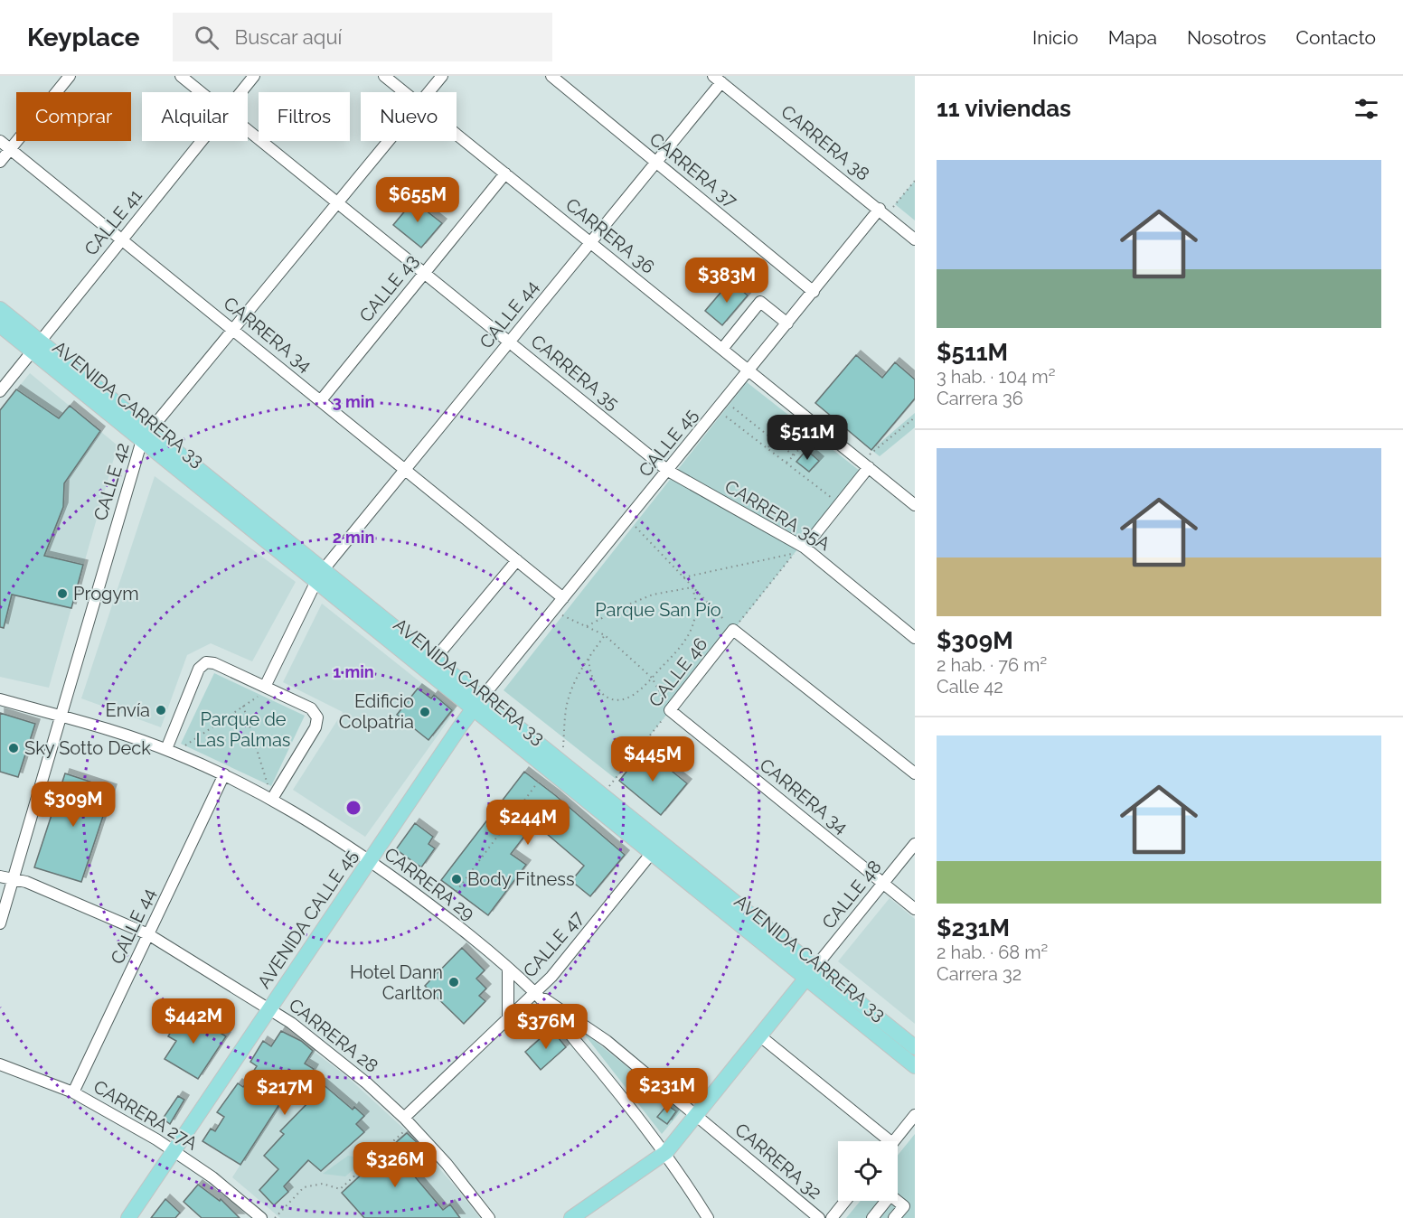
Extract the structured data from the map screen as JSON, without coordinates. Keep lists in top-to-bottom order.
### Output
{
  "streets": {
    "main road": ["AVENIDA CARRERA 33", "AVENIDA CALLE 45"],
    "street": [
      "CARRERA 38",
      "CARRERA 37",
      "CALLE 41",
      "CARRERA 36",
      "CALLE 43",
      "CALLE 44",
      "CARRERA 34",
      "CARRERA 35",
      "CALLE 45",
      "CALLE 42",
      "CARRERA 35A",
      "CALLE 46",
      "CARRERA 29",
      "CALLE 48",
      "CALLE 47",
      "CARRERA 28",
      "CARRERA 27A",
      "CARRERA 32"
    ]
  },
  "crossings": [
    ["CARRERA 38", "CALLE 44"],
    ["CARRERA 38", "CALLE 45"],
    ["CARRERA 37", "CALLE 44"],
    ["CARRERA 37", "CALLE 45"],
    ["CALLE 41", "CARRERA 34"],
    ["CALLE 41", "AVENIDA CARRERA 33"],
    ["CARRERA 36", "CALLE 43"],
    ["CARRERA 36", "CALLE 44"],
    ["CARRERA 36", "CALLE 45"],
    ["CALLE 43", "CARRERA 34"],
    ["CALLE 43", "CARRERA 35"],
    ["CALLE 44", "CARRERA 34"],
    ["CALLE 44", "CARRERA 35"],
    ["CALLE 44", "AVENIDA CARRERA 33"],
    ["CALLE 44", "CARRERA 29"],
    ["CALLE 44", "CARRERA 28"],
    ["CALLE 44", "CARRERA 27A"],
    ["CARRERA 34", "CALLE 45"],
    ["CARRERA 34", "CALLE 42"],
    ["CARRERA 34", "CALLE 46"],
    ["CARRERA 34", "CALLE 48"],
    ["CARRERA 35", "CALLE 45"],
    ["CARRERA 35", "CALLE 42"],
    ["CARRERA 35", "CARRERA 35A"],
    ["AVENIDA CARRERA 33", "CALLE 45"],
    ["AVENIDA CARRERA 33", "CALLE 42"],
    ["AVENIDA CARRERA 33", "CALLE 46"],
    ["AVENIDA CARRERA 33", "CALLE 48"],
    ["AVENIDA CARRERA 33", "AVENIDA CALLE 45"],
    ["AVENIDA CARRERA 33", "CALLE 47"],
    ["CALLE 45", "CARRERA 35A"],
    ["CALLE 45", "AVENIDA CALLE 45"],
    ["CALLE 42", "CARRERA 29"],
    ["CALLE 42", "CARRERA 28"],
    ["CARRERA 29", "AVENIDA CALLE 45"],
    ["CARRERA 29", "CALLE 47"],
    ["CARRERA 29", "CARRERA 32"],
    ["AVENIDA CALLE 45", "CARRERA 28"],
    ["AVENIDA CALLE 45", "CARRERA 27A"],
    ["CALLE 47", "CARRERA 28"],
    ["CALLE 47", "CARRERA 32"]
  ],
  "parks": ["Parque San Pío", "Parque de Las Palmas"],
  "places": [
    "Progym",
    "Envía",
    "Edificio Colpatria",
    "Sky Sotto Deck",
    "Body Fitness",
    "Hotel Dann Carlton"
  ],
  "page": {
    "header": "Keyplace",
    "search": "Buscar aquí",
    "nav": [
      "Inicio",
      "Mapa",
      "Nosotros",
      "Contacto"
    ],
    "heading": "11 viviendas",
    "chip": [
      "Comprar",
      "Alquilar",
      "Filtros",
      "Nuevo"
    ],
    "list": [
      {
        "name": "$511M",
        "note": "3 hab. · 104 m² · Carrera 36"
      },
      {
        "name": "$309M",
        "note": "2 hab. · 76 m² · Calle 42"
      },
      {
        "name": "$231M",
        "note": "2 hab. · 68 m² · Carrera 32"
      }
    ],
    "price": [
      "$655M",
      "$383M",
      "$511M",
      "$445M",
      "$309M",
      "$244M",
      "$442M",
      "$376M",
      "$231M",
      "$217M",
      "$326M"
    ]
  },
  "rings": ["3 min", "2 min", "1 min"]
}
